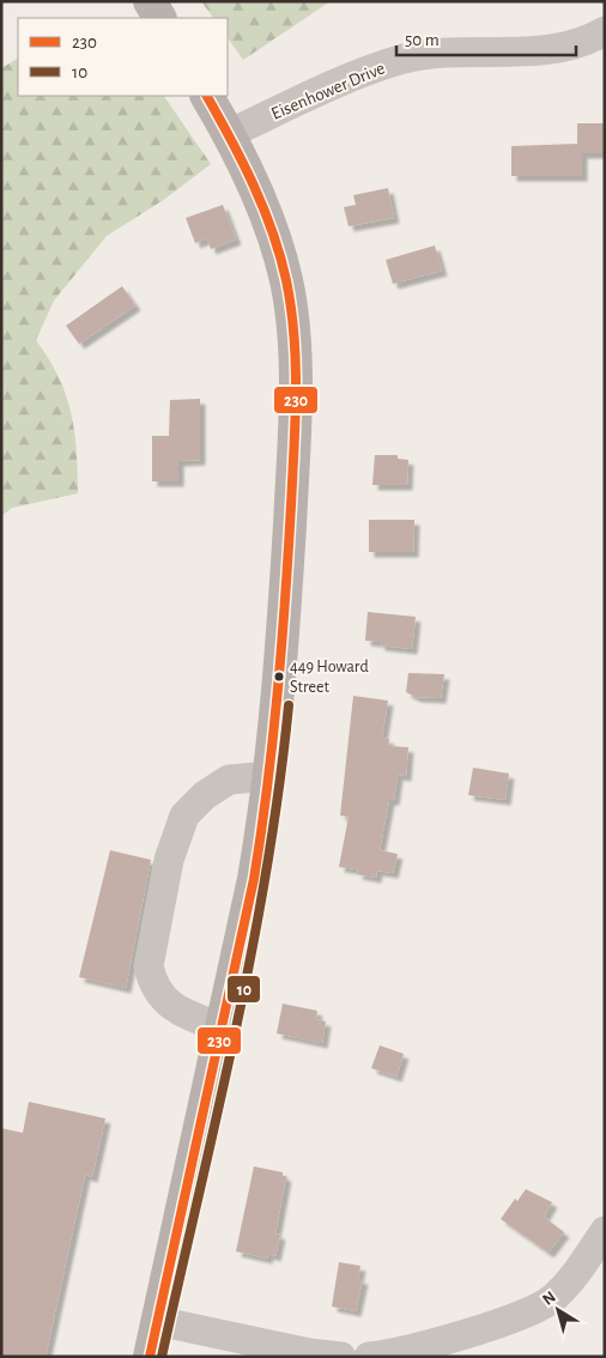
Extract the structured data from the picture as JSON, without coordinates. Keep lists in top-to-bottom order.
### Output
{
  "streets": {
    "street": ["Eisenhower Drive"]
  },
  "places": ["449 Howard Street"],
  "lines": ["transit line 230", "transit line 10"],
  "legend": ["230", "10"],
  "scale_bar": "50 m",
  "north": "top left"
}
